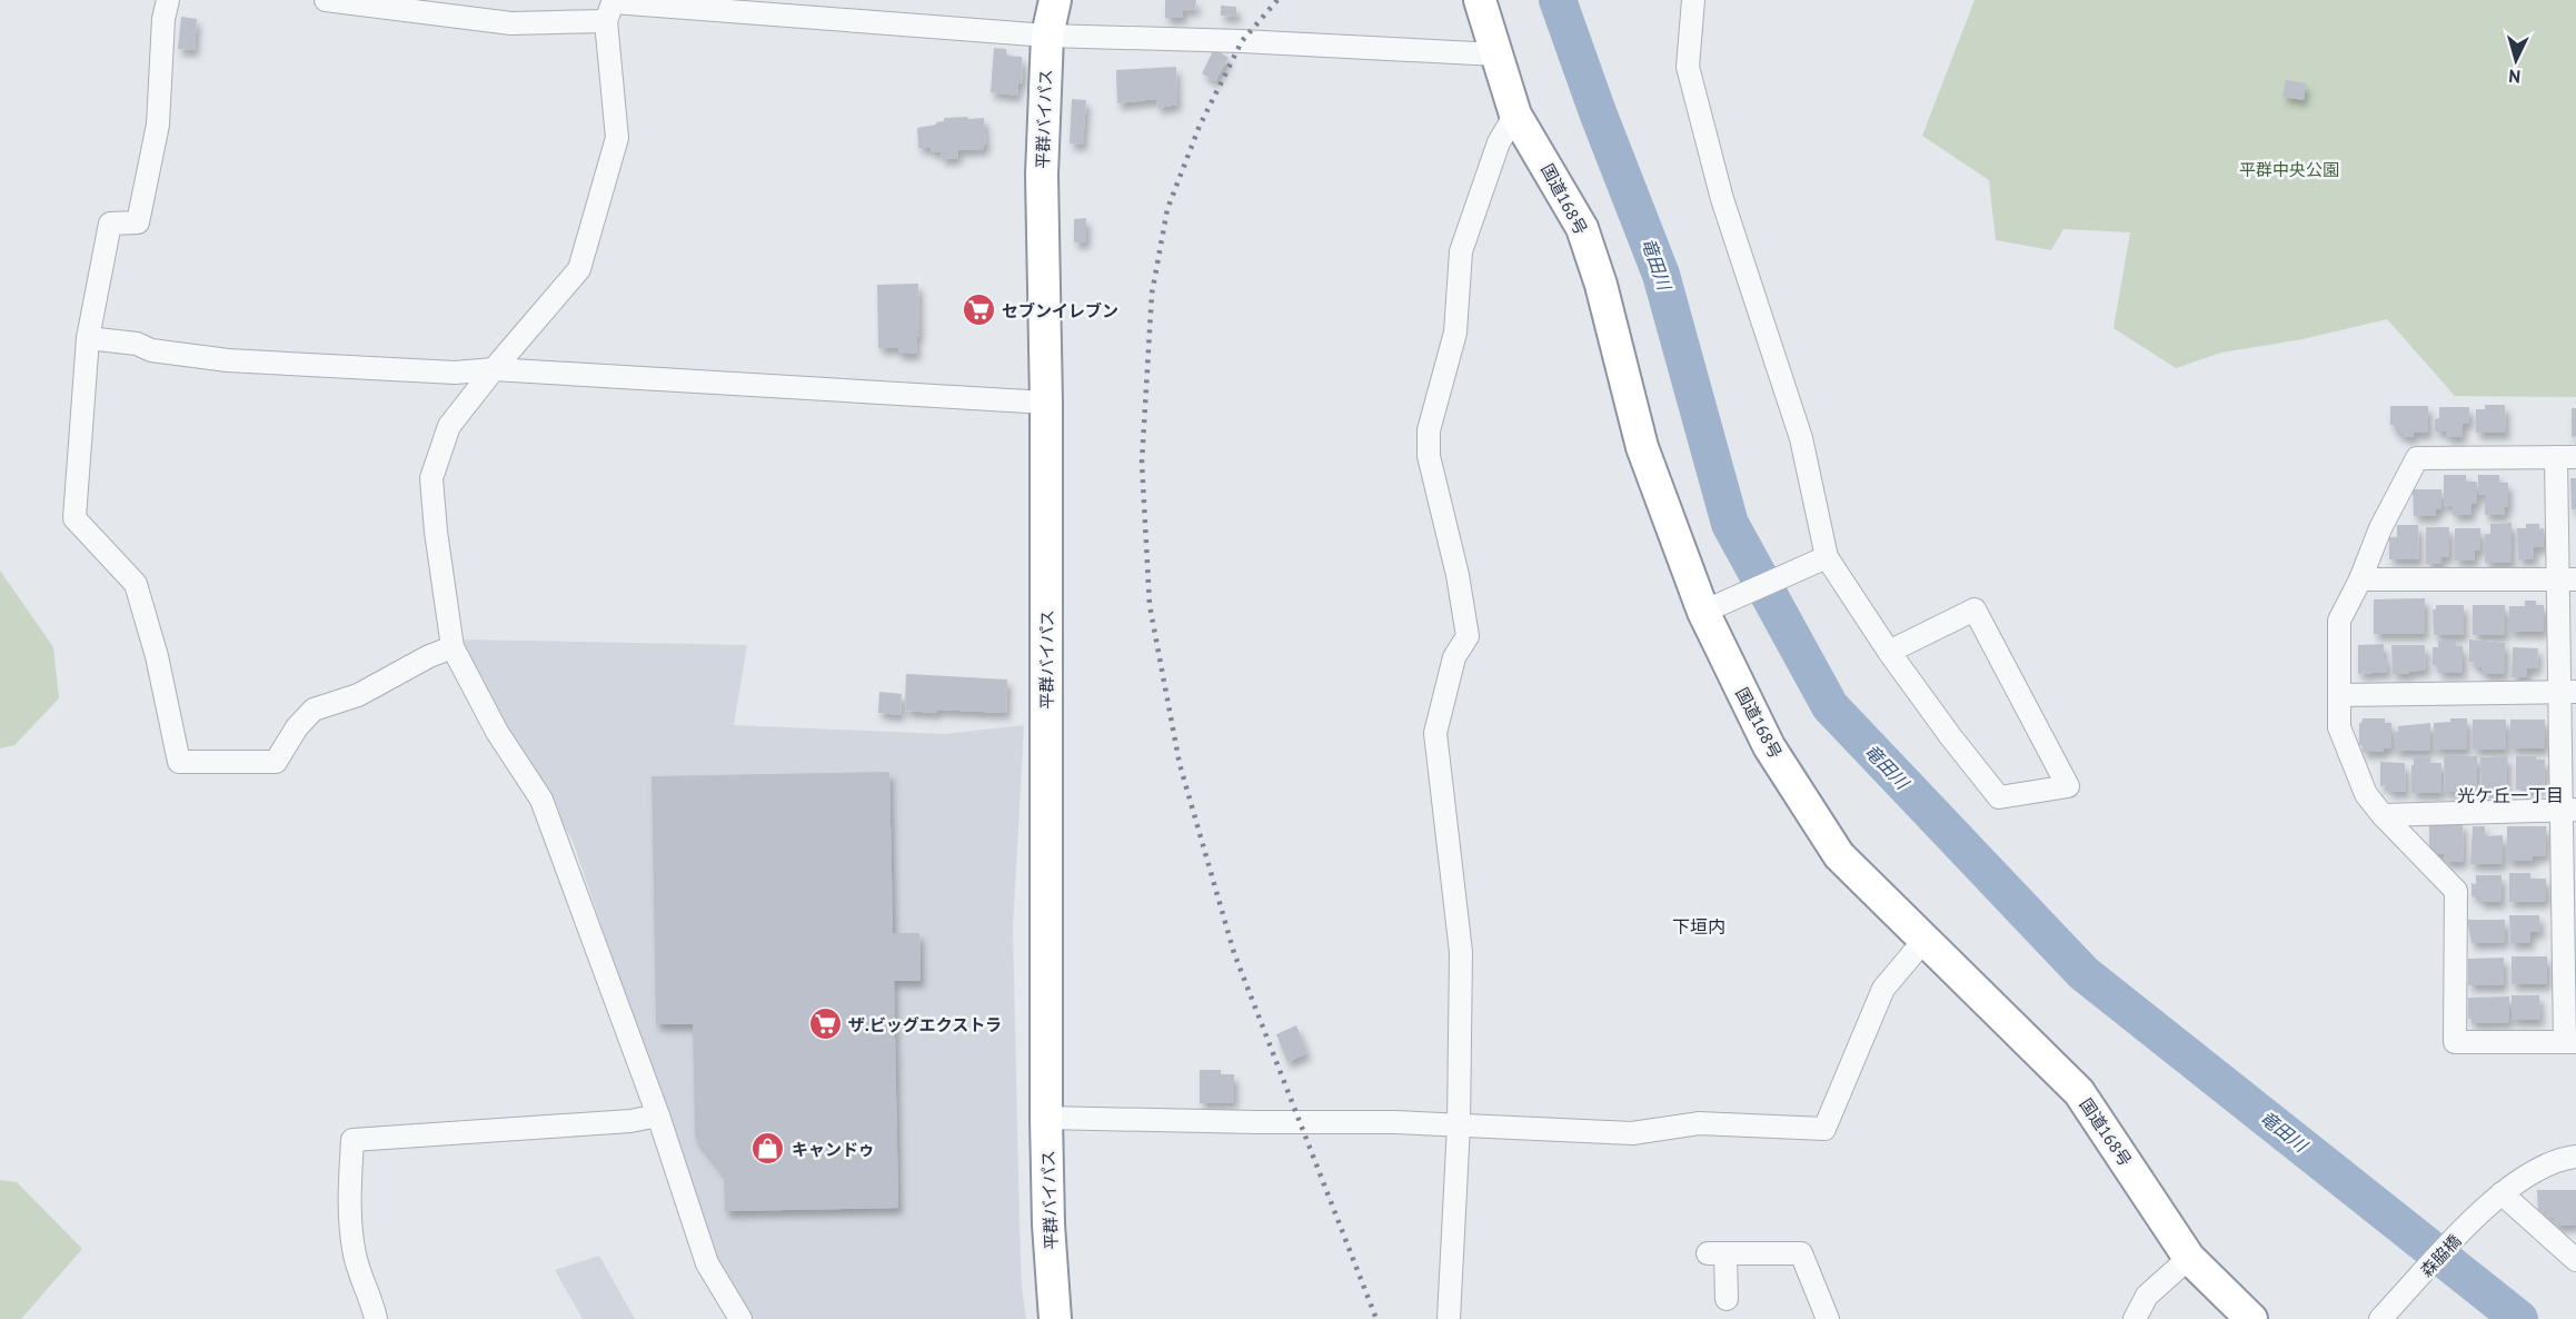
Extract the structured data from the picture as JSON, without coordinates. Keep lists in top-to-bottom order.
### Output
{
  "streets": {
    "highway": ["平群バイパス", "国道168号"],
    "street": ["森脇橋"]
  },
  "districts": ["光ケ丘一丁目", "下垣内"],
  "water": ["竜田川"],
  "parks": ["平群中央公園"],
  "places": {
    "supermarket": ["セブンイレブン", "ザ.ビッグエクストラ"],
    "shop": ["キャンドゥ"]
  },
  "north": "bottom"
}
